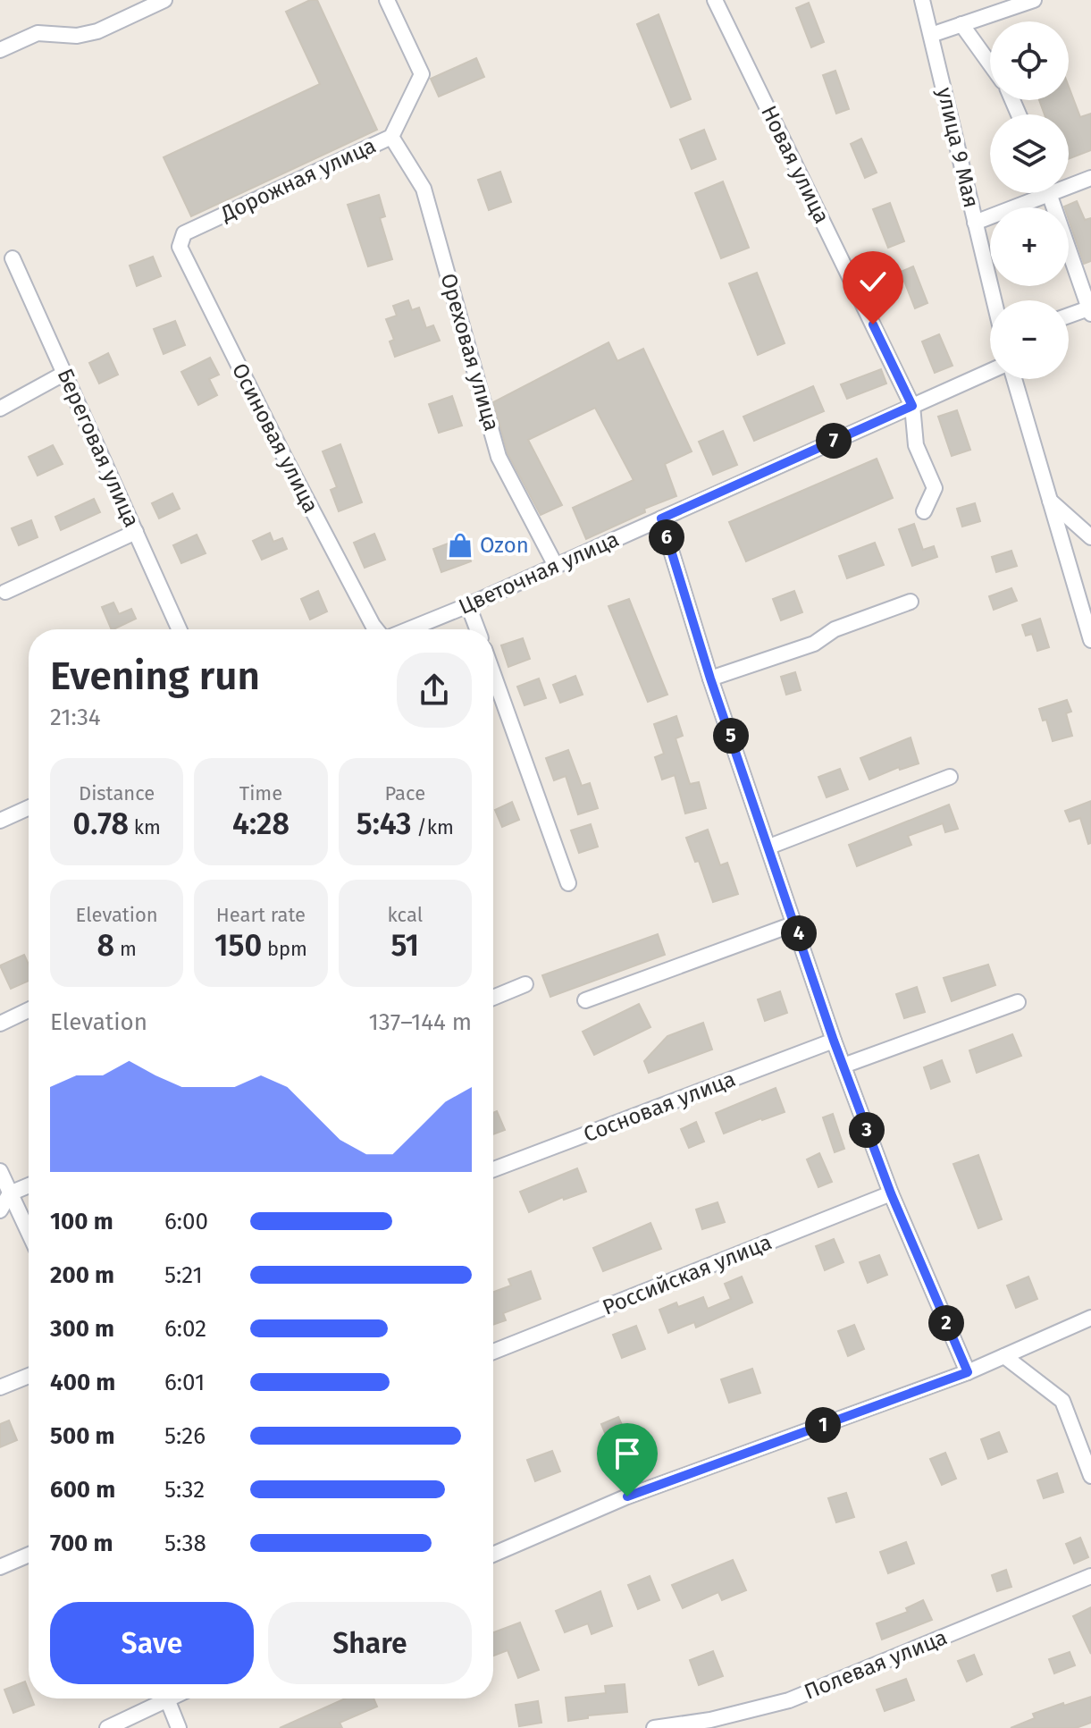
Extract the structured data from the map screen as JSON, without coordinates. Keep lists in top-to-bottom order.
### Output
{
  "streets": {
    "street": [
      "улица 9 Мая",
      "Новая улица",
      "Дорожная улица",
      "Ореховая улица",
      "Осиновая улица",
      "Береговая улица",
      "Цветочная улица",
      "Сосновая улица",
      "Российская улица",
      "Полевая улица"
    ]
  },
  "crossings": [
    ["Новая улица", "Цветочная улица"],
    ["Дорожная улица", "Ореховая улица"],
    ["Дорожная улица", "Осиновая улица"],
    ["Ореховая улица", "Цветочная улица"]
  ],
  "places": {
    "shop": ["Ozon"]
  },
  "page": {
    "map_buttons": ["+", "−"],
    "pins": [
      "7",
      "6",
      "5",
      "4",
      "3",
      "2",
      "1"
    ],
    "heading": ["Evening run", "21:34"],
    "stats": [
      ["Distance", "0.78 km"],
      ["Time", "4:28"],
      ["Pace", "5:43 /km"],
      ["Elevation", "8 m"],
      ["Heart rate", "150 bpm"],
      ["kcal", "51"]
    ],
    "chart": ["Elevation", "137–144 m"],
    "list": [
      {
        "name": "100 m",
        "note": "6:00"
      },
      {
        "name": "200 m",
        "note": "5:21"
      },
      {
        "name": "300 m",
        "note": "6:02"
      },
      {
        "name": "400 m",
        "note": "6:01"
      },
      {
        "name": "500 m",
        "note": "5:26"
      },
      {
        "name": "600 m",
        "note": "5:32"
      },
      {
        "name": "700 m",
        "note": "5:38"
      }
    ],
    "buttons": ["Save", "Share"]
  }
}
